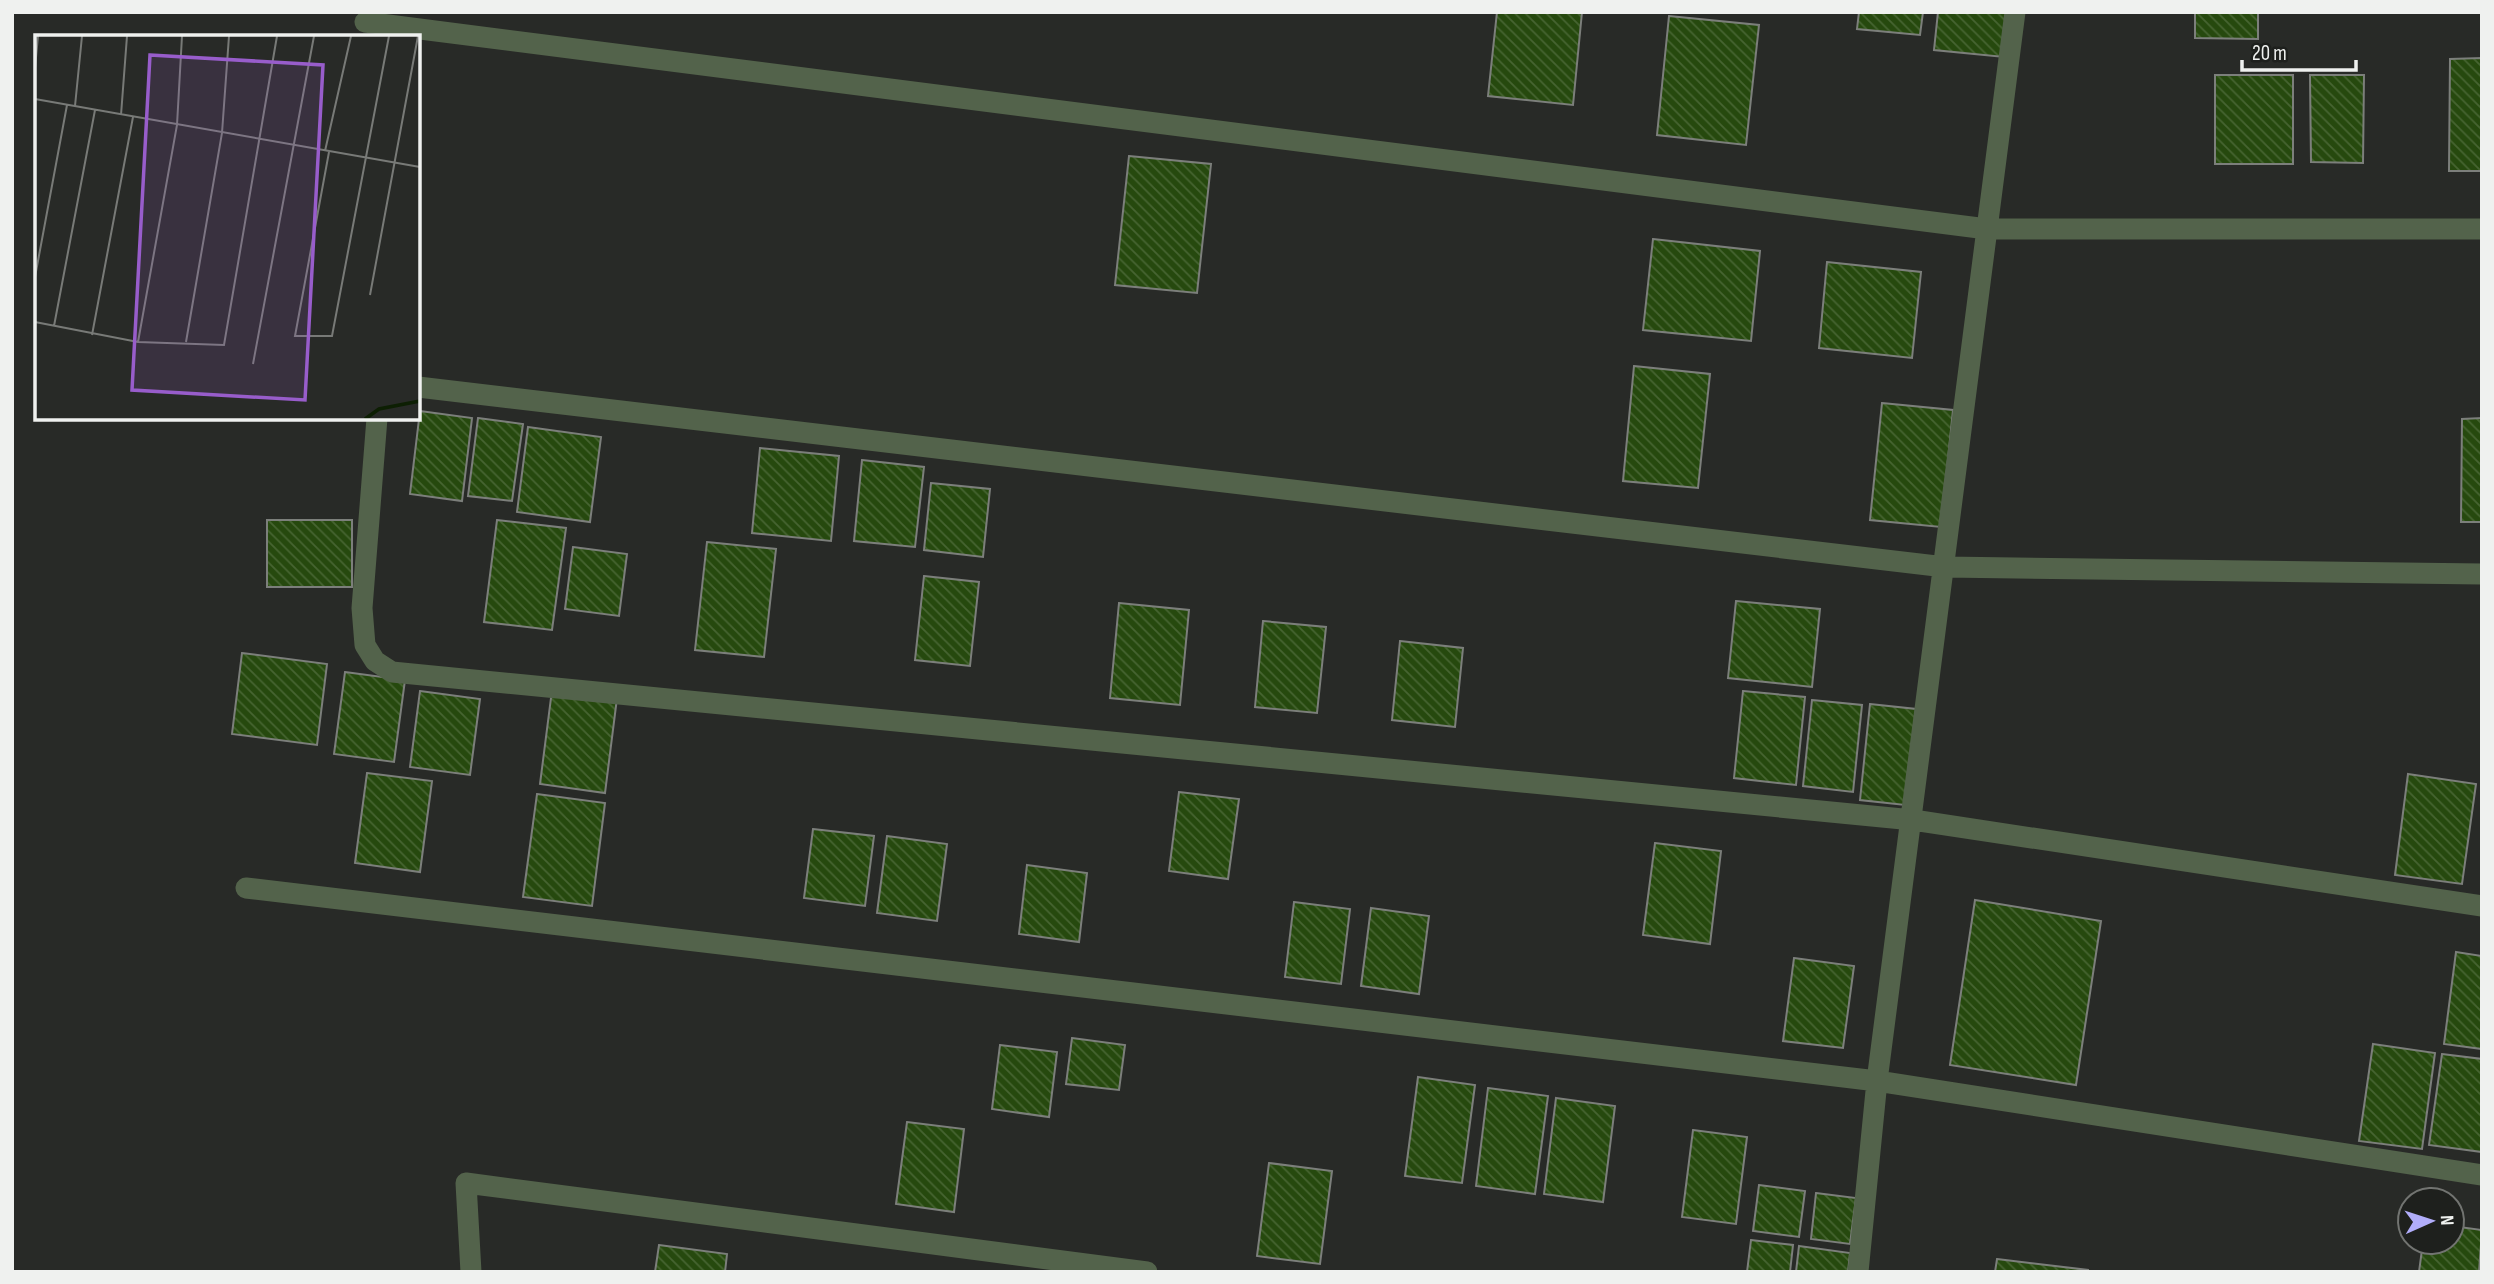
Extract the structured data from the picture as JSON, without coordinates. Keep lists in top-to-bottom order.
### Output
{
  "scale_bar": "20 m",
  "north": "right"
}
